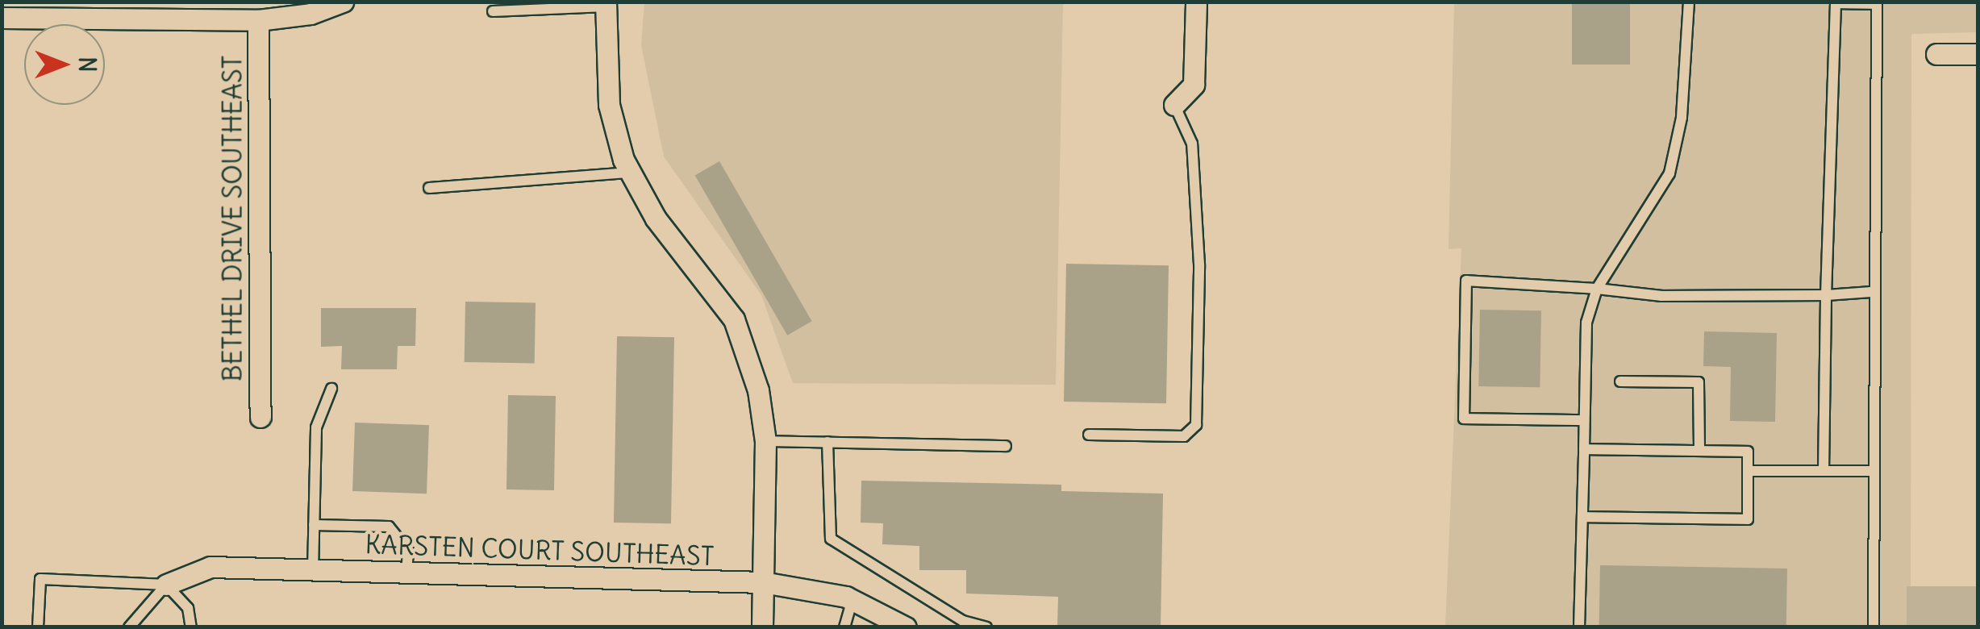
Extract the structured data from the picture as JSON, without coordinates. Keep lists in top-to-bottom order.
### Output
{
  "streets": {
    "street": ["BETHEL DRIVE SOUTHEAST", "KARSTEN COURT SOUTHEAST"]
  },
  "north": "right"
}
